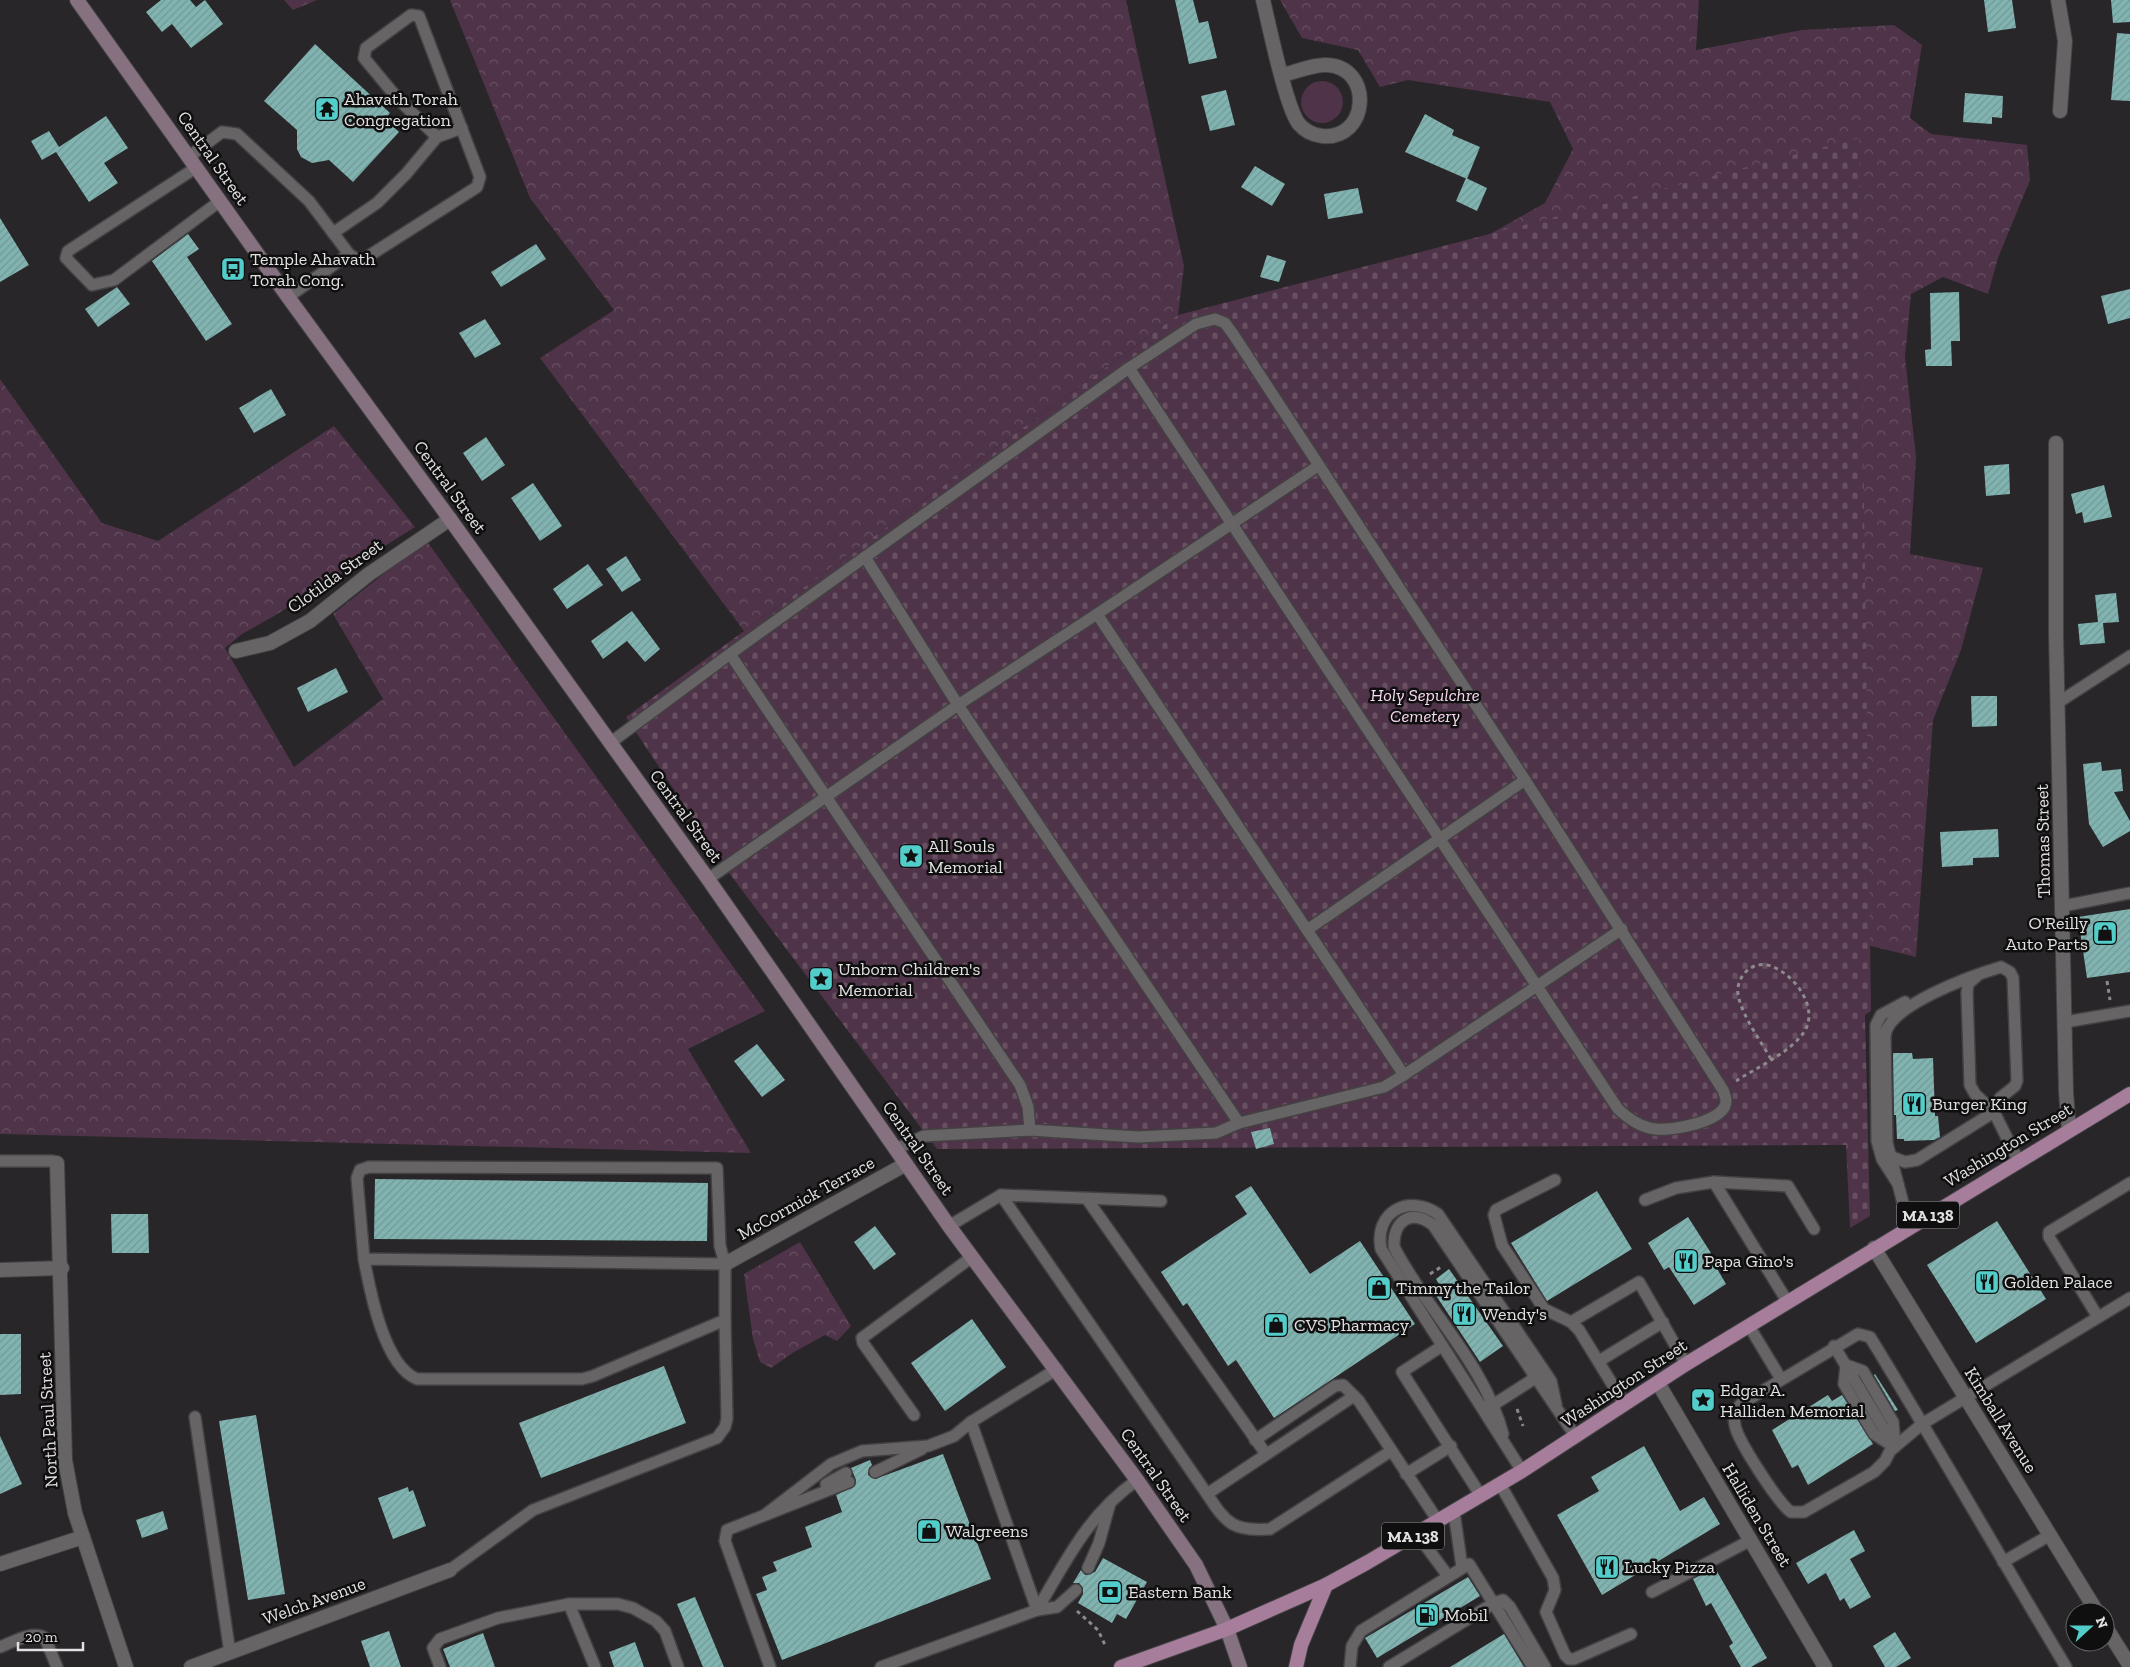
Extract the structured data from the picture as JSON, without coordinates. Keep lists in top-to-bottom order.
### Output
{
  "streets": {
    "main road": ["Central Street", "Washington Street", "MA 138"],
    "street": [
      "Clotilda Street",
      "Thomas Street",
      "McCormick Terrace",
      "North Paul Street",
      "Kimball Avenue",
      "Halliden Street",
      "Welch Avenue"
    ]
  },
  "crossings": [
    ["Central Street", "Clotilda Street"],
    ["Central Street", "Washington Street"],
    ["Central Street", "McCormick Terrace"],
    ["Thomas Street", "Washington Street"],
    ["Washington Street", "Kimball Avenue"],
    ["Washington Street", "Halliden Street"]
  ],
  "parks": ["Holy Sepulchre Cemetery"],
  "places": {
    "temple": ["Ahavath Torah Congregation"],
    "bus stop": ["Temple Ahavath Torah Cong."],
    "place": ["All Souls Memorial", "Unborn Children's Memorial", "Edgar A. Halliden Memorial"],
    "shop": [
      "O'Reilly Auto Parts",
      "Timmy the Tailor",
      "CVS Pharmacy",
      "Walgreens"
    ],
    "restaurant": [
      "Burger King",
      "Papa Gino's",
      "Golden Palace",
      "Wendy's",
      "Lucky Pizza"
    ],
    "bank": ["Eastern Bank"],
    "fuel station": ["Mobil"]
  },
  "scale_bar": "20 m",
  "north": "right"
}
